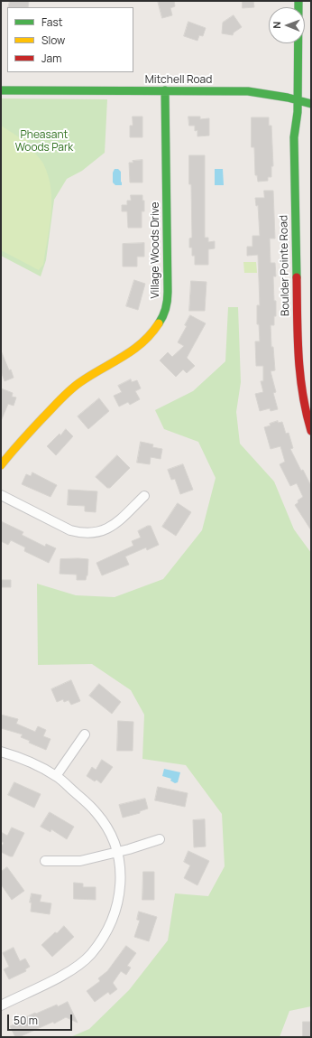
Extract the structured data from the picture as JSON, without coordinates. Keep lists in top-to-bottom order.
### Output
{
  "streets": {
    "street": ["Mitchell Road", "Village Woods Drive", "Boulder Pointe Road"]
  },
  "crossings": [
    ["Mitchell Road", "Village Woods Drive"],
    ["Mitchell Road", "Boulder Pointe Road"]
  ],
  "parks": ["Pheasant Woods Park"],
  "legend": ["Fast", "Slow", "Jam"],
  "scale_bar": "50 m",
  "north": "left"
}
